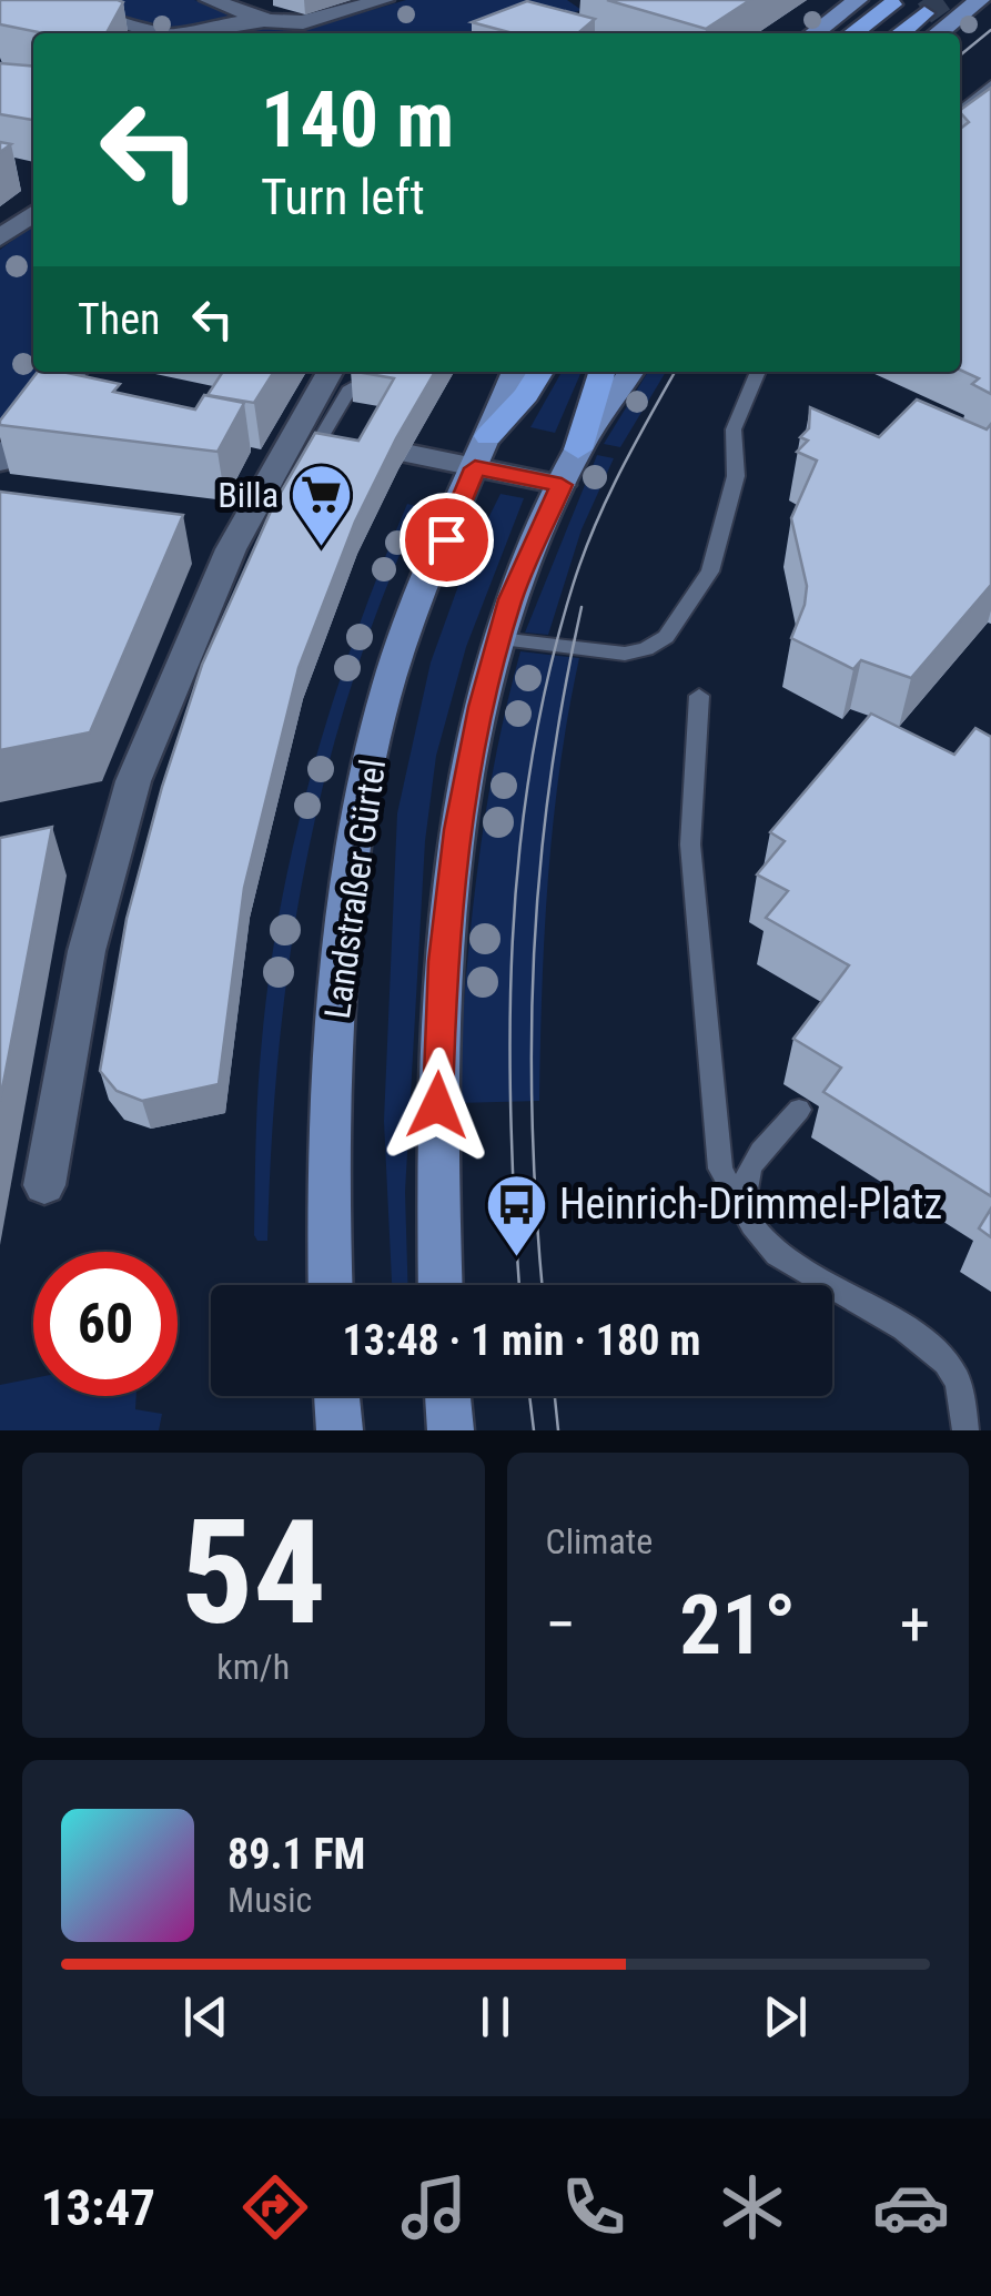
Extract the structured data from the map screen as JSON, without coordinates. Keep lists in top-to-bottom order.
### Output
{
  "streets": {
    "main road": ["Landstraßer Gürtel"]
  },
  "places": {
    "supermarket": ["Billa"],
    "bus stop": ["Heinrich-Drimmel-Platz"]
  },
  "page": {
    "turn": ["140 m", "Turn left"],
    "then": "Then",
    "limit": "60",
    "trip": "13:48 · 1 min · 180 m",
    "tile": [
      ["54", "km/h"],
      "Climate"
    ],
    "heat": ["−", "21°", "+"],
    "song": ["89.1 FM", "Music"],
    "tabs": "13:47"
  }
}
